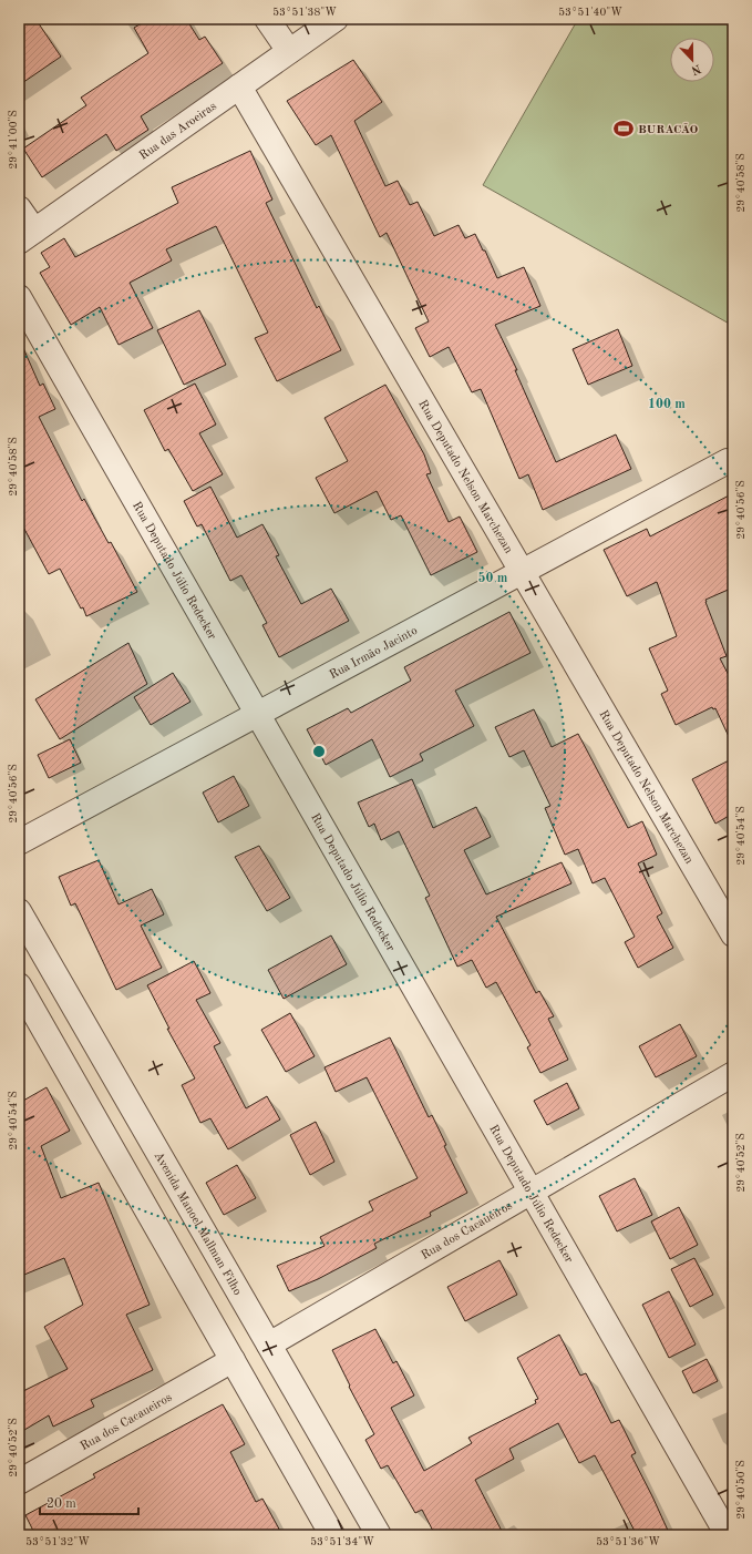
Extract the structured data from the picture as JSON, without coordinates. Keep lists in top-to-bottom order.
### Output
{
  "streets": {
    "street": [
      "Rua das Aroeiras",
      "Rua Deputado Nelson Marchezan",
      "Rua Deputado Júlio Redecker",
      "Rua Irmão Jacinto",
      "Avenida Manoel Mallman Filho",
      "Rua dos Cacaueiros"
    ]
  },
  "crossings": [
    ["Rua das Aroeiras", "Rua Deputado Nelson Marchezan"],
    ["Rua Deputado Nelson Marchezan", "Rua Irmão Jacinto"],
    ["Rua Deputado Júlio Redecker", "Rua Irmão Jacinto"],
    ["Rua Deputado Júlio Redecker", "Rua dos Cacaueiros"],
    ["Avenida Manoel Mallman Filho", "Rua dos Cacaueiros"]
  ],
  "places": {
    "sports": ["BURACÃO"]
  },
  "scale_bar": "20 m",
  "north": "bottom",
  "coordinates": [
    "53°51'38\"W",
    "53°51'40\"W",
    "29°41'00\"S",
    "29°40'58\"S",
    "29°40'56\"S",
    "29°40'54\"S",
    "29°40'52\"S",
    "29°40'50\"S",
    "53°51'32\"W",
    "53°51'34\"W",
    "53°51'36\"W"
  ],
  "rings": ["100 m", "50 m"]
}
